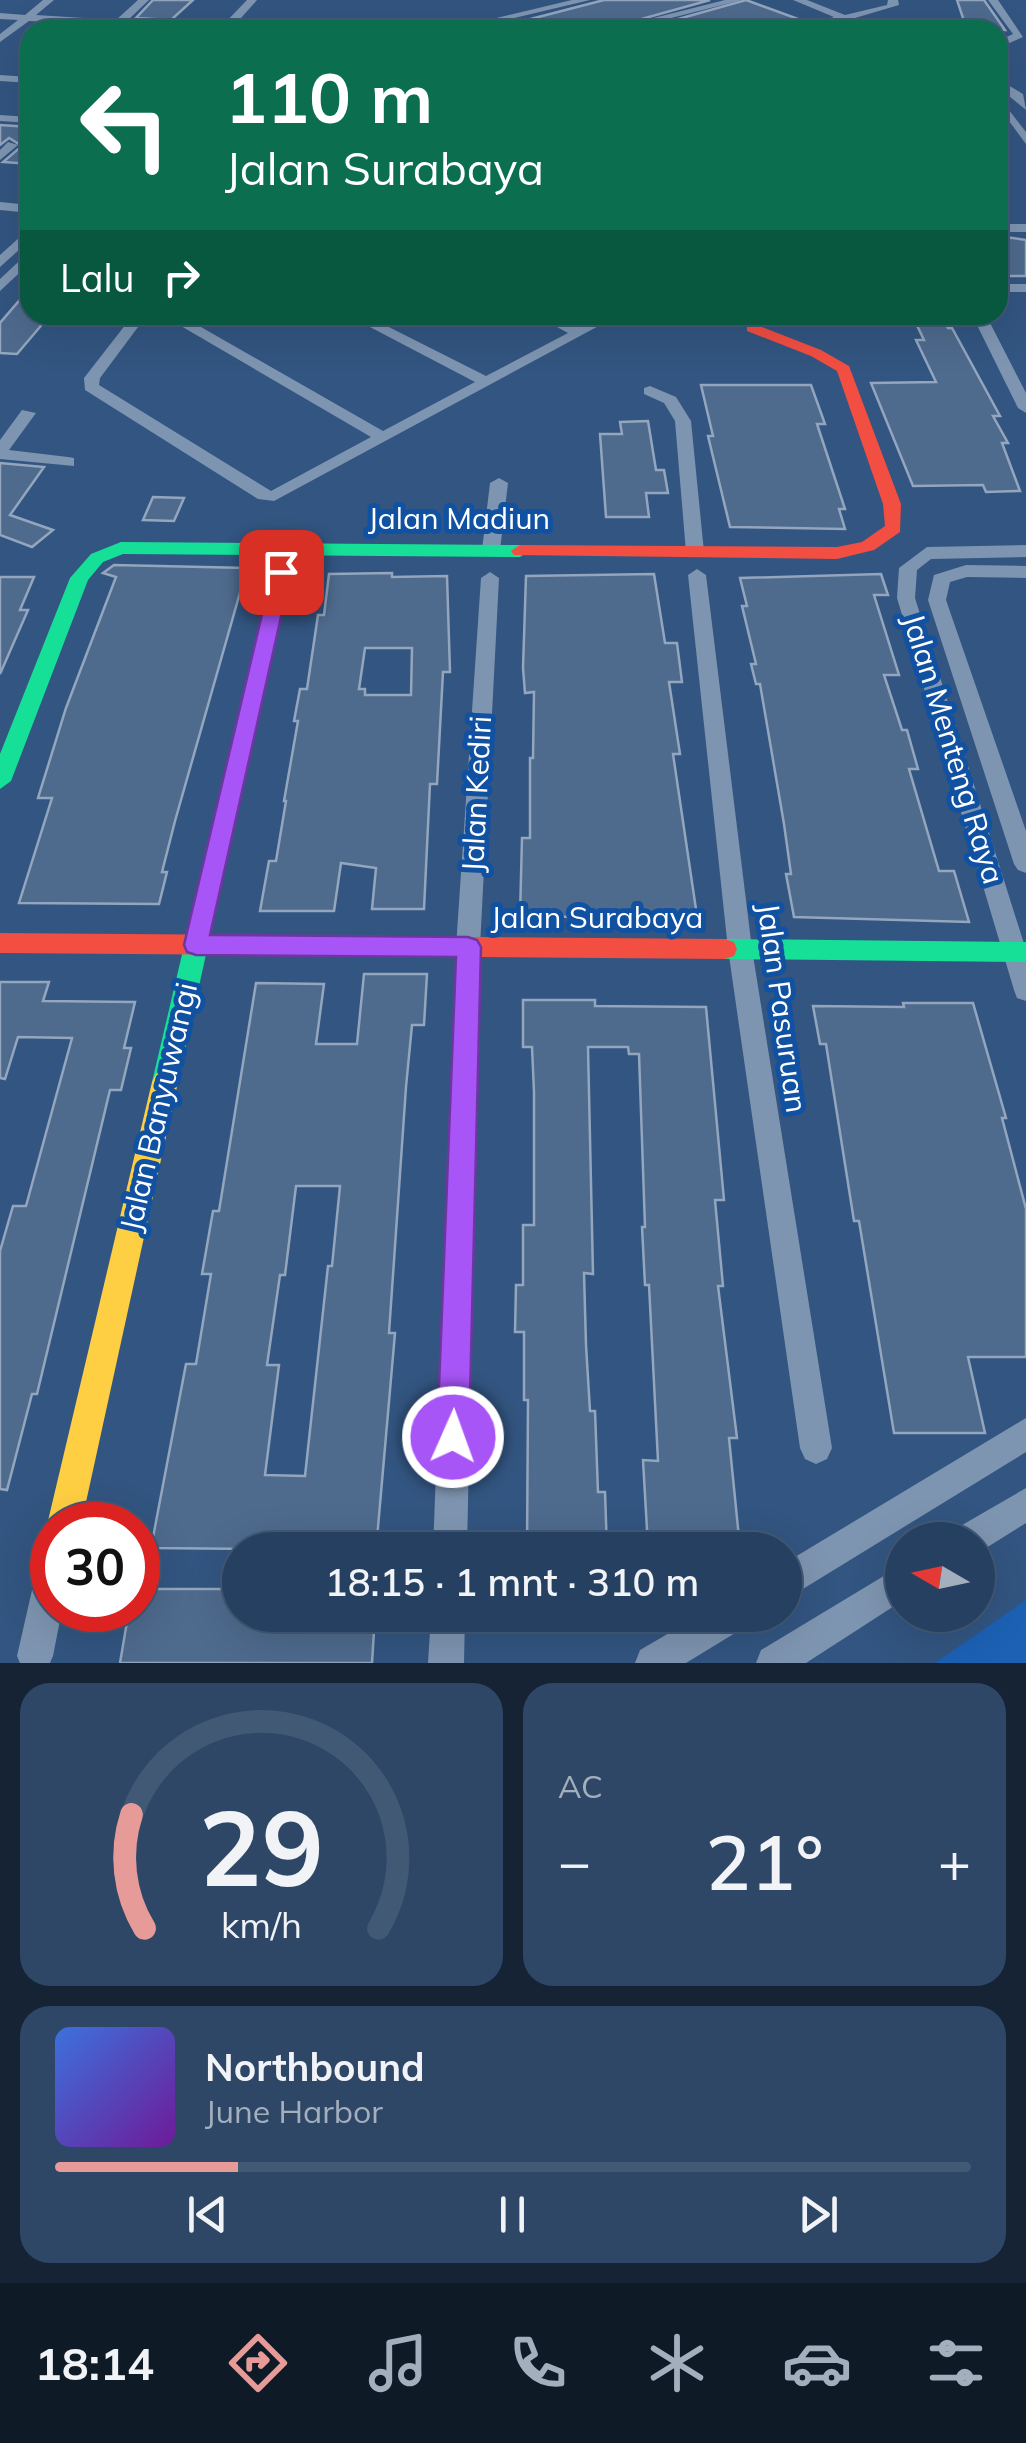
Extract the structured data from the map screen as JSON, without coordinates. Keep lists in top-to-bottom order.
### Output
{
  "streets": {
    "street": [
      "Jalan Madiun",
      "Jalan Menteng Raya",
      "Jalan Kediri",
      "Jalan Surabaya",
      "Jalan Pasuruan",
      "Jalan Banyuwangi"
    ]
  },
  "crossings": [
    ["Jalan Madiun", "Jalan Pasuruan"],
    ["Jalan Menteng Raya", "Jalan Surabaya"],
    ["Jalan Kediri", "Jalan Surabaya"],
    ["Jalan Surabaya", "Jalan Pasuruan"],
    ["Jalan Surabaya", "Jalan Banyuwangi"]
  ],
  "north": "left",
  "page": {
    "turn": ["110 m", "Jalan Surabaya"],
    "then": "Lalu",
    "limit": "30",
    "trip": "18:15 · 1 mnt · 310 m",
    "tile": "AC",
    "heat": ["−", "21°", "+"],
    "song": ["Northbound", "June Harbor"],
    "tabs": "18:14",
    "gauge": ["29", "km/h"]
  }
}
